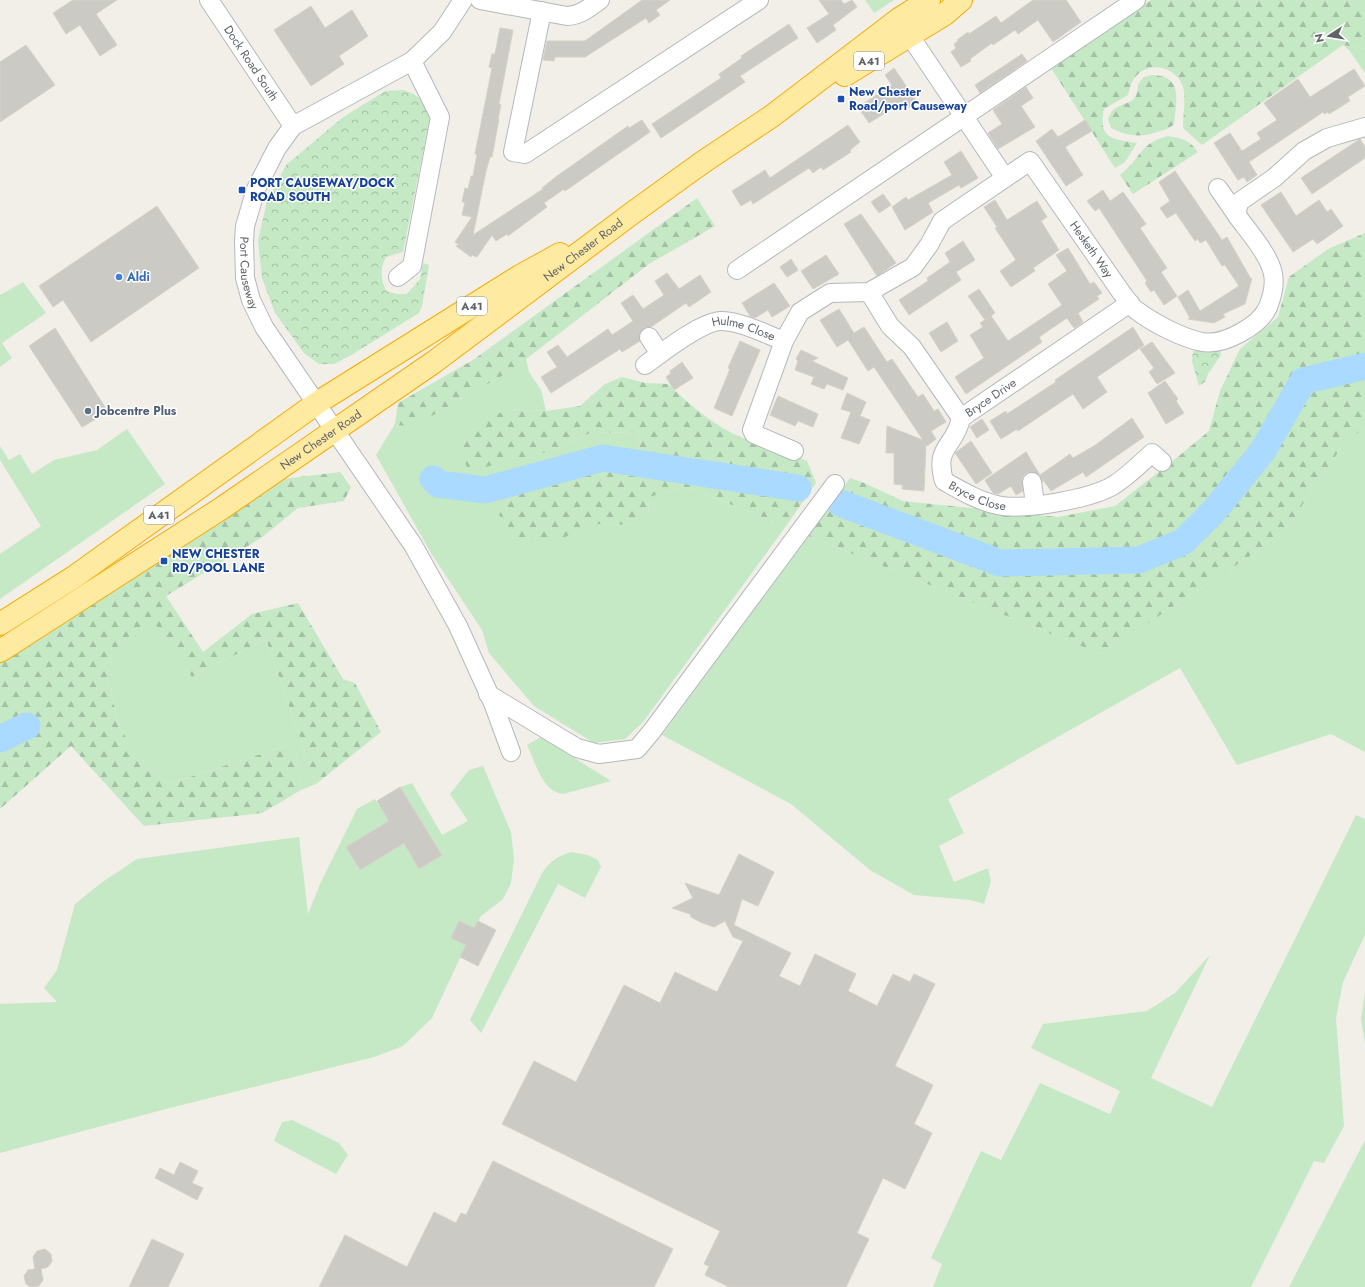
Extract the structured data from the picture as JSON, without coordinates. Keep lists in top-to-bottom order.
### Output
{
  "streets": {
    "highway": ["A41", "New Chester Road"],
    "street": [
      "Dock Road South",
      "Hesketh Way",
      "Port Causeway",
      "Hulme Close",
      "Bryce Drive",
      "Bryce Close"
    ]
  },
  "crossings": [
    ["Dock Road South", "Port Causeway"],
    ["New Chester Road", "Port Causeway"],
    ["Hesketh Way", "Hulme Close"],
    ["Hesketh Way", "Bryce Drive"],
    ["Hulme Close", "Bryce Drive"],
    ["Bryce Drive", "Bryce Close"]
  ],
  "places": {
    "transit": ["New Chester Road/port Causeway", "PORT CAUSEWAY/DOCK ROAD SOUTH", "NEW CHESTER RD/POOL LANE"],
    "other": ["Aldi", "Jobcentre Plus"]
  },
  "north": "left"
}
